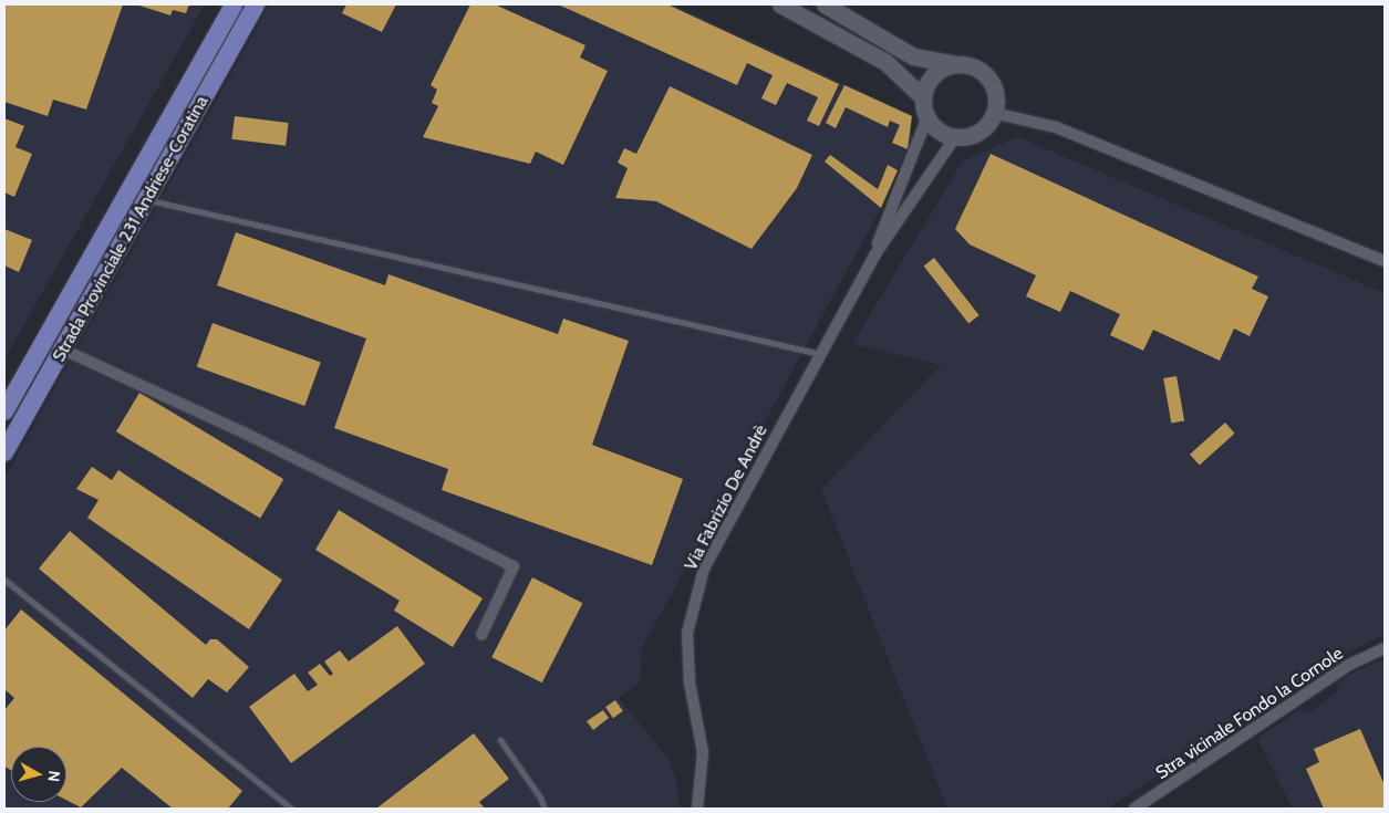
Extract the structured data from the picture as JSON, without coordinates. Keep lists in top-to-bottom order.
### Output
{
  "streets": {
    "main road": ["Strada Provinciale 231 Andriese-Coratina"],
    "street": ["Via Fabrizio De Andrè", "Stra vicinale Fondo la Cornole"]
  },
  "north": "right"
}
